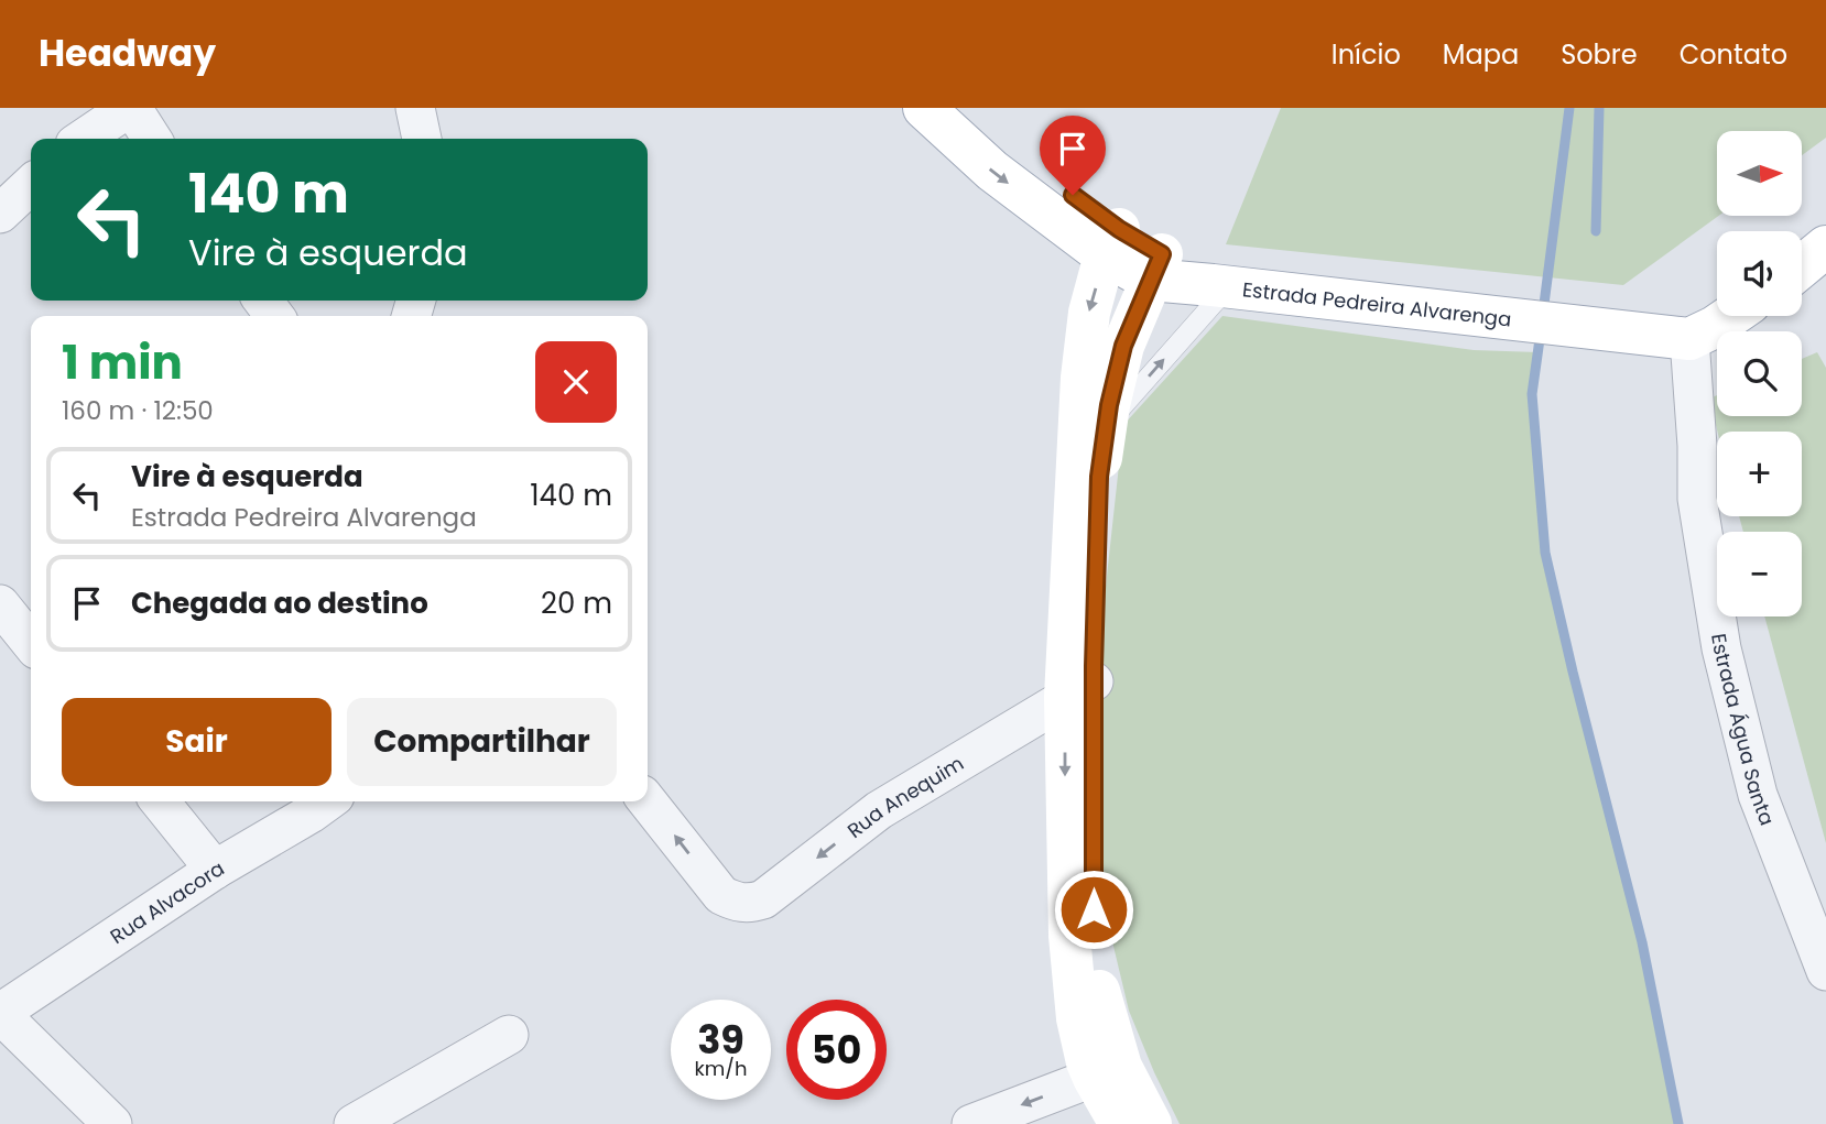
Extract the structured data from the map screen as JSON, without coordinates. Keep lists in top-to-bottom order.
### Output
{
  "streets": {
    "main road": ["Estrada Pedreira Alvarenga"],
    "street": ["Estrada Água Santa", "Rua Anequim", "Rua Alvacora"]
  },
  "crossings": [
    ["Estrada Pedreira Alvarenga", "Estrada Água Santa"]
  ],
  "north": "right",
  "page": {
    "header": "Headway",
    "nav": [
      "Início",
      "Mapa",
      "Sobre",
      "Contato"
    ],
    "map_buttons": ["+", "−"],
    "turn": ["140 m", "Vire à esquerda"],
    "heading": ["1 min", "160 m · 12:50"],
    "list": [
      {
        "name": "Vire à esquerda",
        "note": "Estrada Pedreira Alvarenga",
        "value": "140 m"
      },
      {
        "name": "Chegada ao destino",
        "value": "20 m"
      }
    ],
    "buttons": ["Sair", "Compartilhar"],
    "speed": "39 km/h",
    "limit": "50"
  }
}
